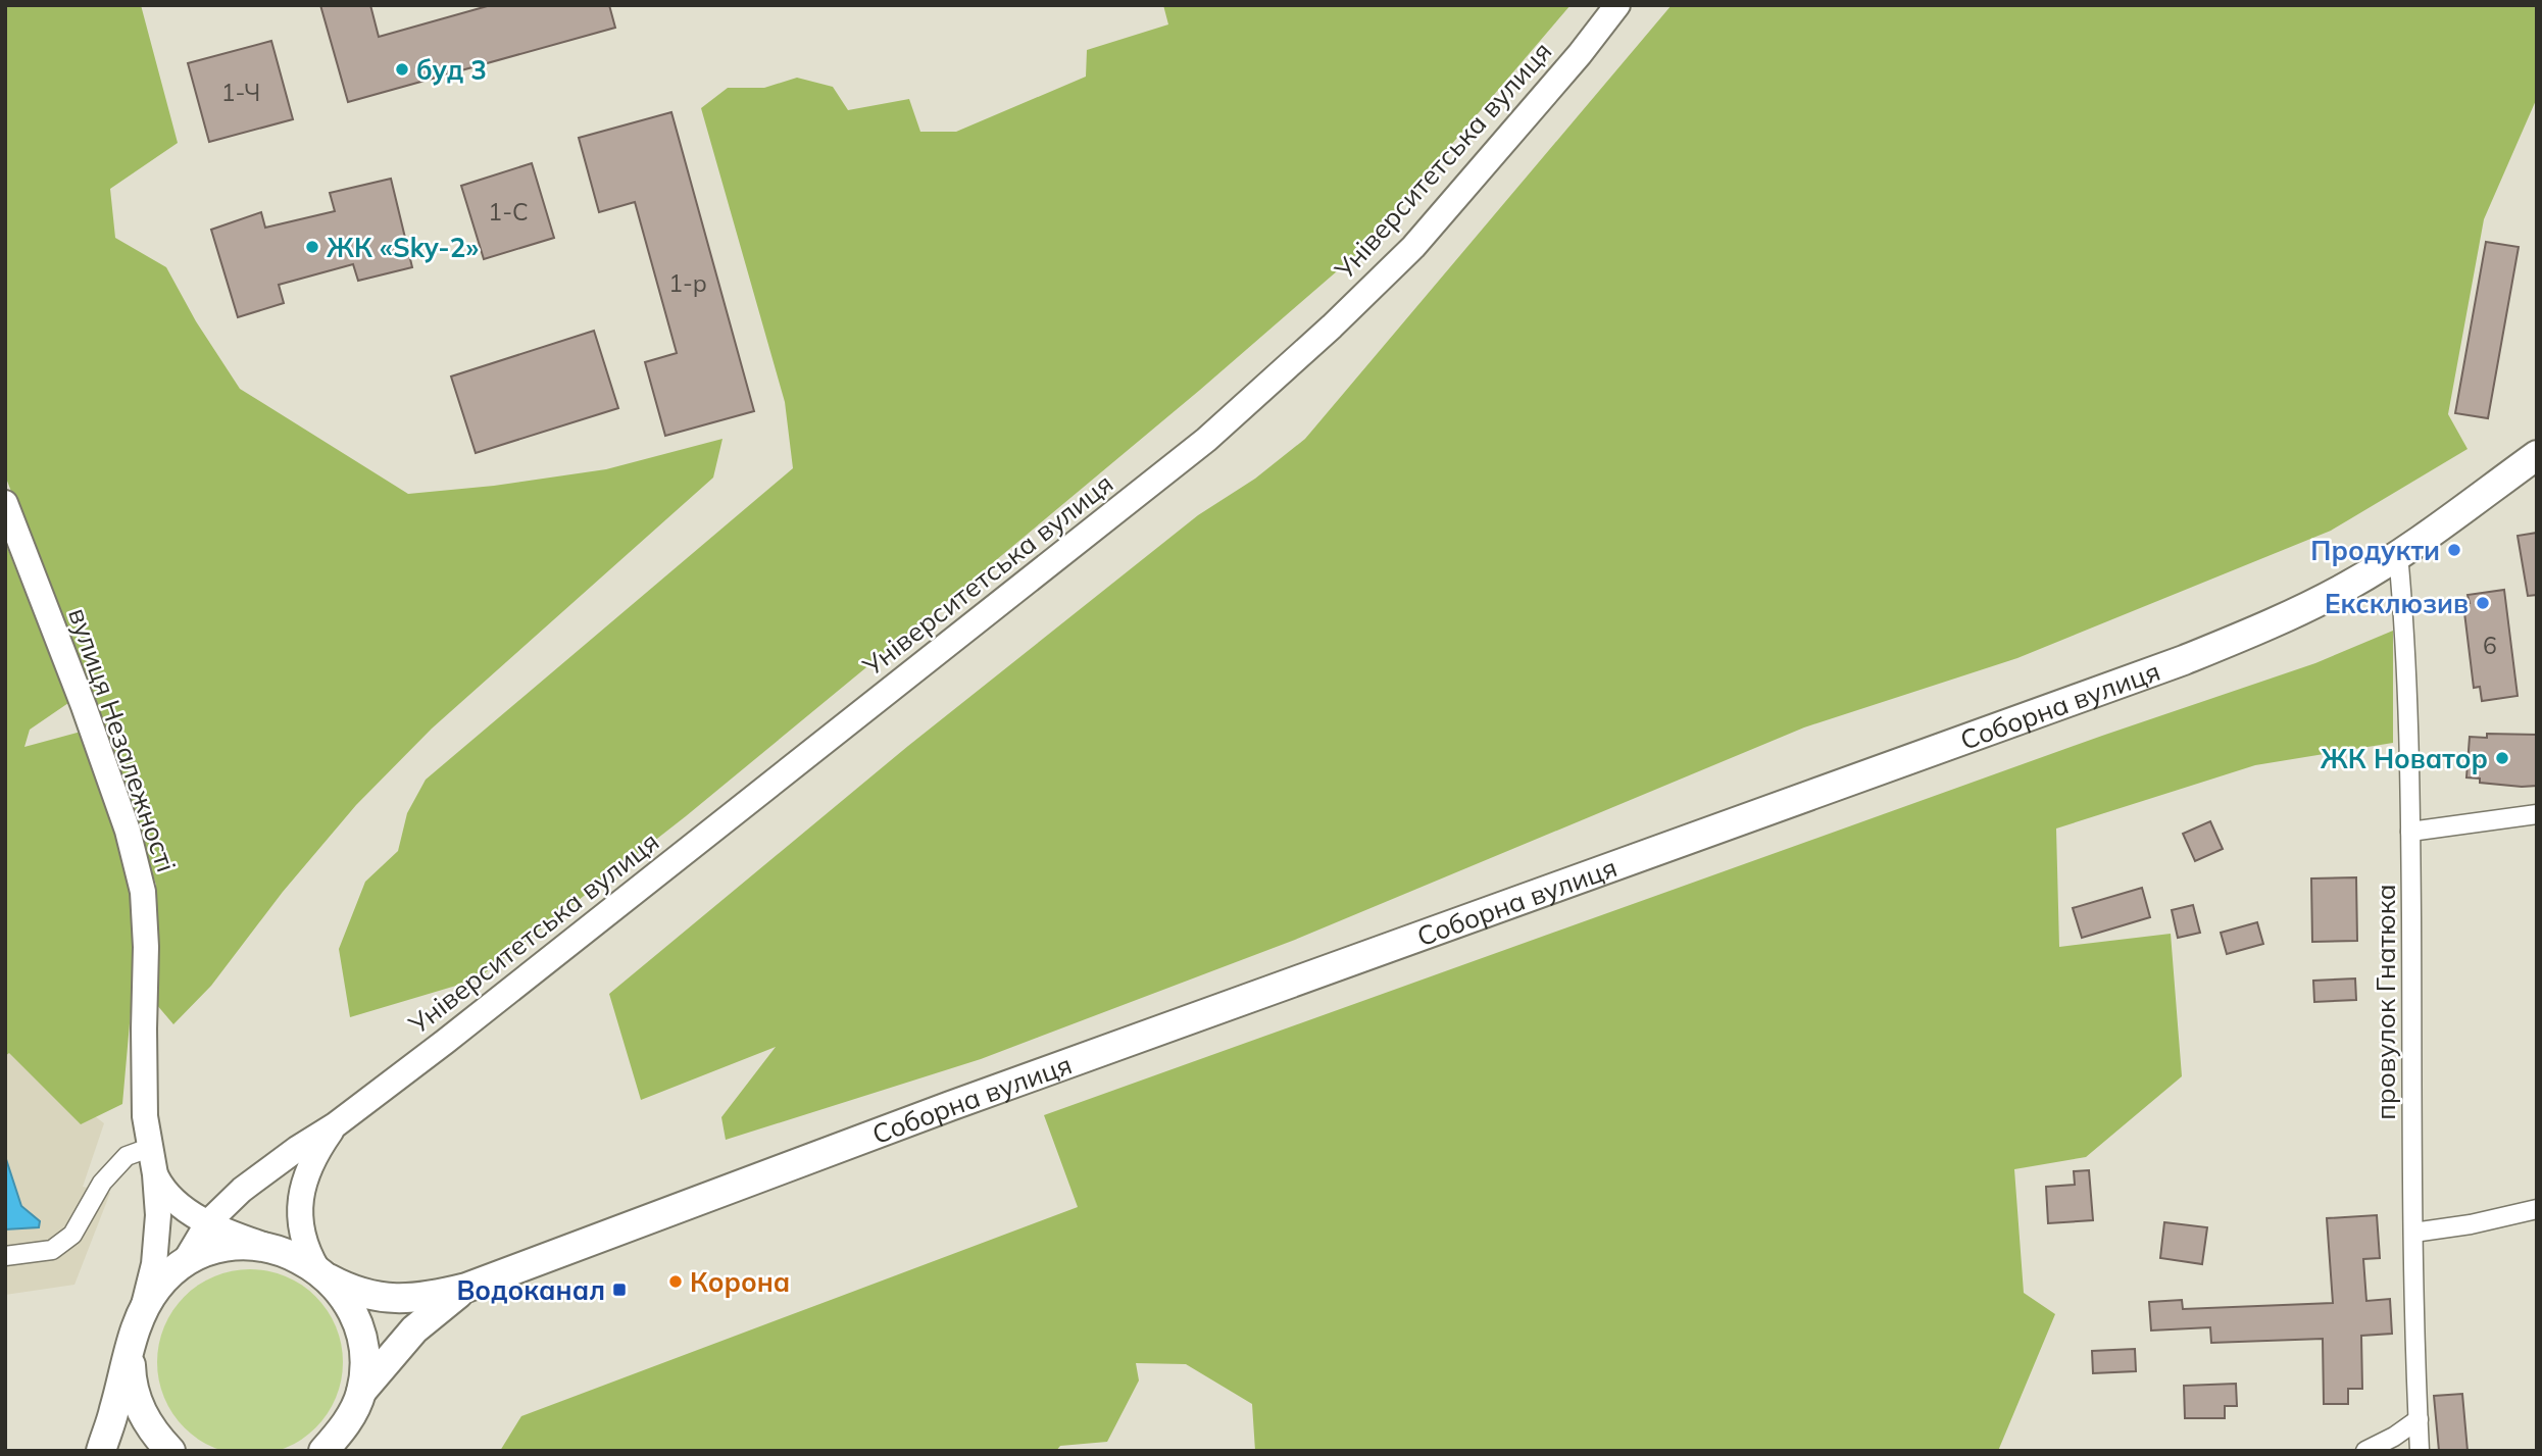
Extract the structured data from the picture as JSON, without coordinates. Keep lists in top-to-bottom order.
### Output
{
  "streets": {
    "main road": ["Університетська вулиця", "Соборна вулиця", "вулиця Незалежності"],
    "street": ["провулок Гнатюка"]
  },
  "crossings": [
    ["Університетська вулиця", "Соборна вулиця"],
    ["Університетська вулиця", "вулиця Незалежності"],
    ["Соборна вулиця", "вулиця Незалежності"],
    ["Соборна вулиця", "провулок Гнатюка"]
  ],
  "places": {
    "other": [
      "буд 3",
      "ЖК «Sky-2»",
      "Продукти",
      "Ексклюзив",
      "ЖК Новатор",
      "Корона"
    ],
    "transit": ["Водоканал"]
  },
  "house_numbers": [
    "1-Ч",
    "1-С",
    "1-р",
    "6"
  ]
}
